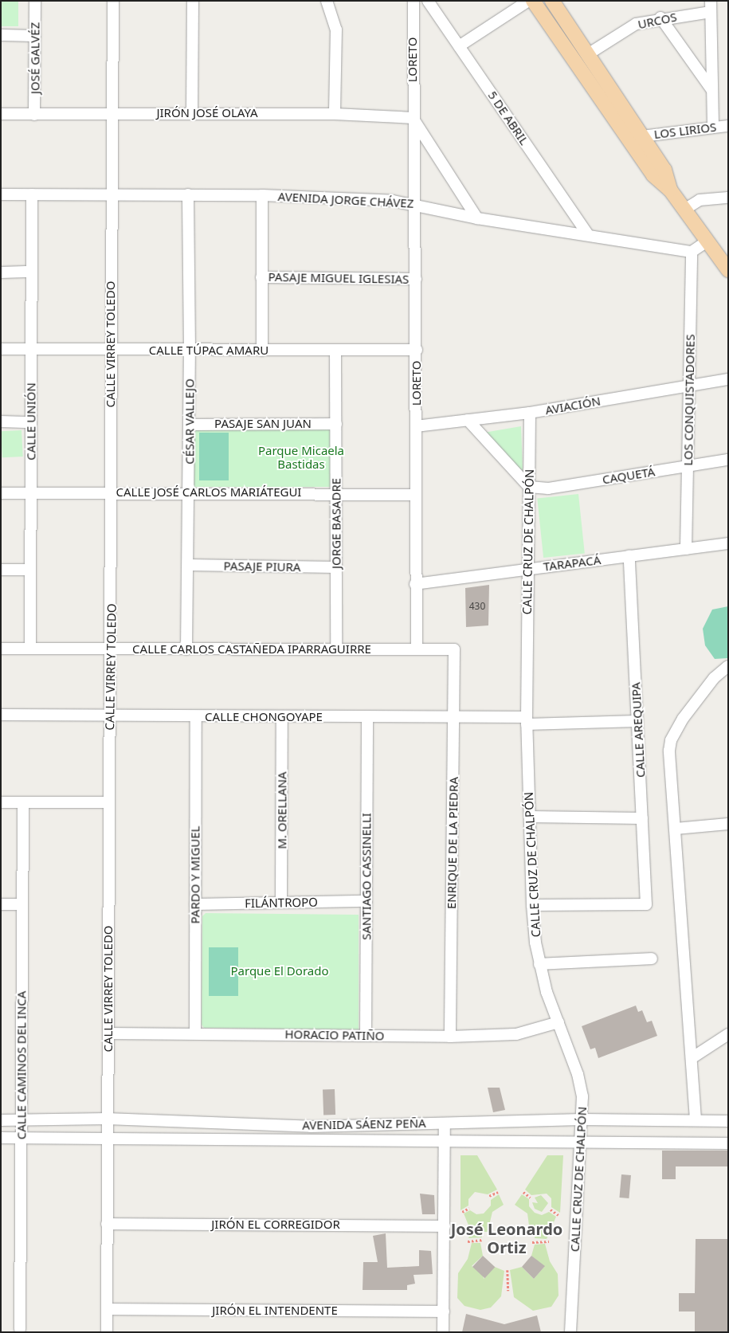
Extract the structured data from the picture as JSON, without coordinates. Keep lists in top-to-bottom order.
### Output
{
  "streets": {
    "street": [
      "URCOS",
      "JOSÉ GALVÉZ",
      "LORETO",
      "JIRÓN JOSÉ OLAYA",
      "5 DE ABRIL",
      "LOS LIRIOS",
      "AVENIDA JORGE CHÁVEZ",
      "PASAJE MIGUEL IGLESIAS",
      "CALLE VIRREY TOLEDO",
      "CALLE TÚPAC AMARU",
      "LOS CONQUISTADORES",
      "AVIACIÓN",
      "CALLE UNIÓN",
      "CÉSAR VALLEJO",
      "PASAJE SAN JUAN",
      "CAQUETÁ",
      "CALLE JOSÉ CARLOS MARIÁTEGUI",
      "JORGE BASADRE",
      "CALLE CRUZ DE CHALPÓN",
      "TARAPACÁ",
      "PASAJE PIURA",
      "CALLE CARLOS CASTAÑEDA IPARRAGUIRRE",
      "CALLE CHONGOYAPE",
      "CALLE AREQUIPA",
      "M. ORELLANA",
      "ENRIQUE DE LA PIEDRA",
      "PARDO Y MIGUEL",
      "SANTIAGO CASSINELLI",
      "FILÁNTROPO",
      "HORACIO PATIÑO",
      "CALLE CAMINOS DEL INCA",
      "AVENIDA SÁENZ PEÑA",
      "JIRÓN EL CORREGIDOR",
      "JIRÓN EL INTENDENTE"
    ]
  },
  "crossings": [
    ["JOSÉ GALVÉZ", "JIRÓN JOSÉ OLAYA"],
    ["LORETO", "JIRÓN JOSÉ OLAYA"],
    ["LORETO", "AVENIDA JORGE CHÁVEZ"],
    ["LORETO", "PASAJE MIGUEL IGLESIAS"],
    ["LORETO", "CALLE TÚPAC AMARU"],
    ["LORETO", "AVIACIÓN"],
    ["LORETO", "CALLE JOSÉ CARLOS MARIÁTEGUI"],
    ["LORETO", "TARAPACÁ"],
    ["LORETO", "CALLE CARLOS CASTAÑEDA IPARRAGUIRRE"],
    ["JIRÓN JOSÉ OLAYA", "CALLE VIRREY TOLEDO"],
    ["5 DE ABRIL", "AVENIDA JORGE CHÁVEZ"],
    ["AVENIDA JORGE CHÁVEZ", "CALLE VIRREY TOLEDO"],
    ["AVENIDA JORGE CHÁVEZ", "LOS CONQUISTADORES"],
    ["AVENIDA JORGE CHÁVEZ", "CALLE UNIÓN"],
    ["AVENIDA JORGE CHÁVEZ", "CÉSAR VALLEJO"],
    ["CALLE VIRREY TOLEDO", "CALLE TÚPAC AMARU"],
    ["CALLE VIRREY TOLEDO", "CALLE JOSÉ CARLOS MARIÁTEGUI"],
    ["CALLE VIRREY TOLEDO", "CALLE CARLOS CASTAÑEDA IPARRAGUIRRE"],
    ["CALLE VIRREY TOLEDO", "CALLE CHONGOYAPE"],
    ["CALLE VIRREY TOLEDO", "HORACIO PATIÑO"],
    ["CALLE VIRREY TOLEDO", "AVENIDA SÁENZ PEÑA"],
    ["CALLE VIRREY TOLEDO", "JIRÓN EL CORREGIDOR"],
    ["CALLE VIRREY TOLEDO", "JIRÓN EL INTENDENTE"],
    ["CALLE TÚPAC AMARU", "CALLE UNIÓN"],
    ["CALLE TÚPAC AMARU", "CÉSAR VALLEJO"],
    ["CALLE TÚPAC AMARU", "JORGE BASADRE"],
    ["LOS CONQUISTADORES", "AVIACIÓN"],
    ["LOS CONQUISTADORES", "CAQUETÁ"],
    ["LOS CONQUISTADORES", "TARAPACÁ"],
    ["AVIACIÓN", "CALLE CRUZ DE CHALPÓN"],
    ["CALLE UNIÓN", "CALLE JOSÉ CARLOS MARIÁTEGUI"],
    ["CALLE UNIÓN", "CALLE CARLOS CASTAÑEDA IPARRAGUIRRE"],
    ["CÉSAR VALLEJO", "PASAJE SAN JUAN"],
    ["CÉSAR VALLEJO", "CALLE JOSÉ CARLOS MARIÁTEGUI"],
    ["CÉSAR VALLEJO", "PASAJE PIURA"],
    ["CÉSAR VALLEJO", "CALLE CARLOS CASTAÑEDA IPARRAGUIRRE"],
    ["PASAJE SAN JUAN", "JORGE BASADRE"],
    ["CAQUETÁ", "CALLE CRUZ DE CHALPÓN"],
    ["CALLE JOSÉ CARLOS MARIÁTEGUI", "JORGE BASADRE"],
    ["JORGE BASADRE", "PASAJE PIURA"],
    ["JORGE BASADRE", "CALLE CARLOS CASTAÑEDA IPARRAGUIRRE"],
    ["CALLE CRUZ DE CHALPÓN", "TARAPACÁ"],
    ["CALLE CRUZ DE CHALPÓN", "CALLE CHONGOYAPE"],
    ["CALLE CRUZ DE CHALPÓN", "CALLE AREQUIPA"],
    ["CALLE CRUZ DE CHALPÓN", "HORACIO PATIÑO"],
    ["CALLE CRUZ DE CHALPÓN", "AVENIDA SÁENZ PEÑA"],
    ["TARAPACÁ", "CALLE AREQUIPA"],
    ["CALLE CARLOS CASTAÑEDA IPARRAGUIRRE", "ENRIQUE DE LA PIEDRA"],
    ["CALLE CHONGOYAPE", "CALLE AREQUIPA"],
    ["CALLE CHONGOYAPE", "M. ORELLANA"],
    ["CALLE CHONGOYAPE", "ENRIQUE DE LA PIEDRA"],
    ["CALLE CHONGOYAPE", "PARDO Y MIGUEL"],
    ["CALLE CHONGOYAPE", "SANTIAGO CASSINELLI"],
    ["M. ORELLANA", "FILÁNTROPO"],
    ["ENRIQUE DE LA PIEDRA", "HORACIO PATIÑO"],
    ["PARDO Y MIGUEL", "FILÁNTROPO"],
    ["PARDO Y MIGUEL", "HORACIO PATIÑO"],
    ["SANTIAGO CASSINELLI", "FILÁNTROPO"],
    ["SANTIAGO CASSINELLI", "HORACIO PATIÑO"],
    ["CALLE CAMINOS DEL INCA", "AVENIDA SÁENZ PEÑA"]
  ],
  "districts": ["José Leonardo Ortiz"],
  "parks": ["Parque Micaela Bastidas", "Parque El Dorado"],
  "house_numbers": ["430"]
}
